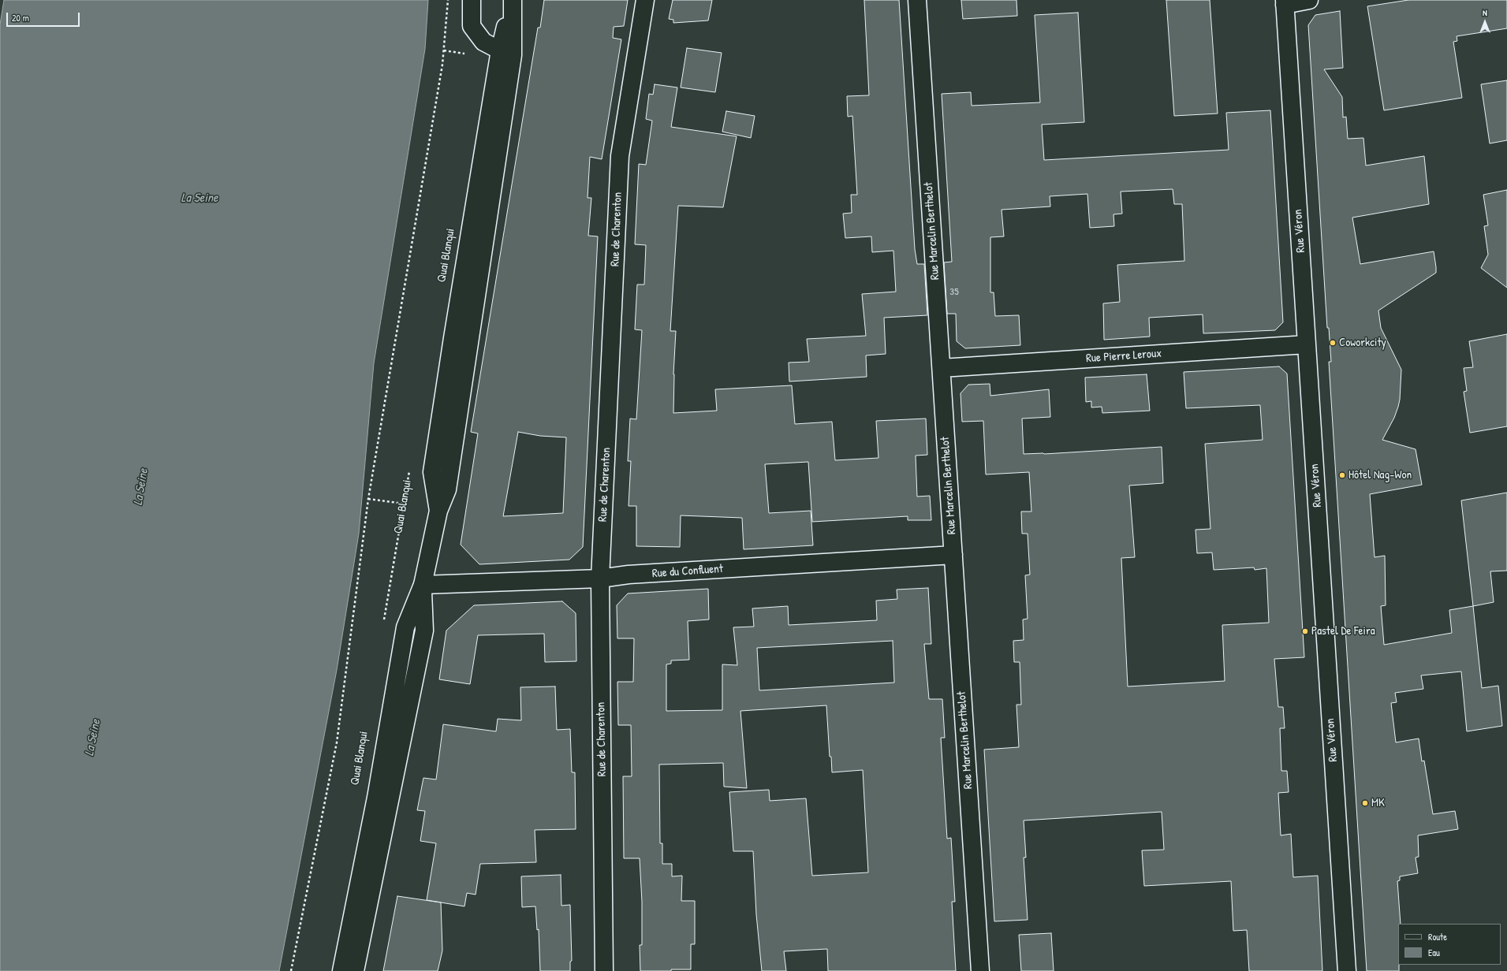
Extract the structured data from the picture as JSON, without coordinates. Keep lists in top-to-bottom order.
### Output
{
  "streets": {
    "street": [
      "Rue de Charenton",
      "Rue Marcelin Berthelot",
      "Rue Véron",
      "Quai Blanqui",
      "Rue Pierre Leroux",
      "Rue du Confluent"
    ]
  },
  "crossings": [
    ["Rue de Charenton", "Rue du Confluent"],
    ["Rue Marcelin Berthelot", "Rue Pierre Leroux"],
    ["Rue Marcelin Berthelot", "Rue du Confluent"],
    ["Rue Véron", "Rue Pierre Leroux"],
    ["Quai Blanqui", "Rue du Confluent"]
  ],
  "water": ["La Seine"],
  "places": [
    "Coworkcity",
    "Hôtel Nag-Won",
    "Pastel De Feira",
    "MK"
  ],
  "house_numbers": ["35"],
  "legend": ["Route", "Eau"],
  "scale_bar": "20 m",
  "north": "top"
}
